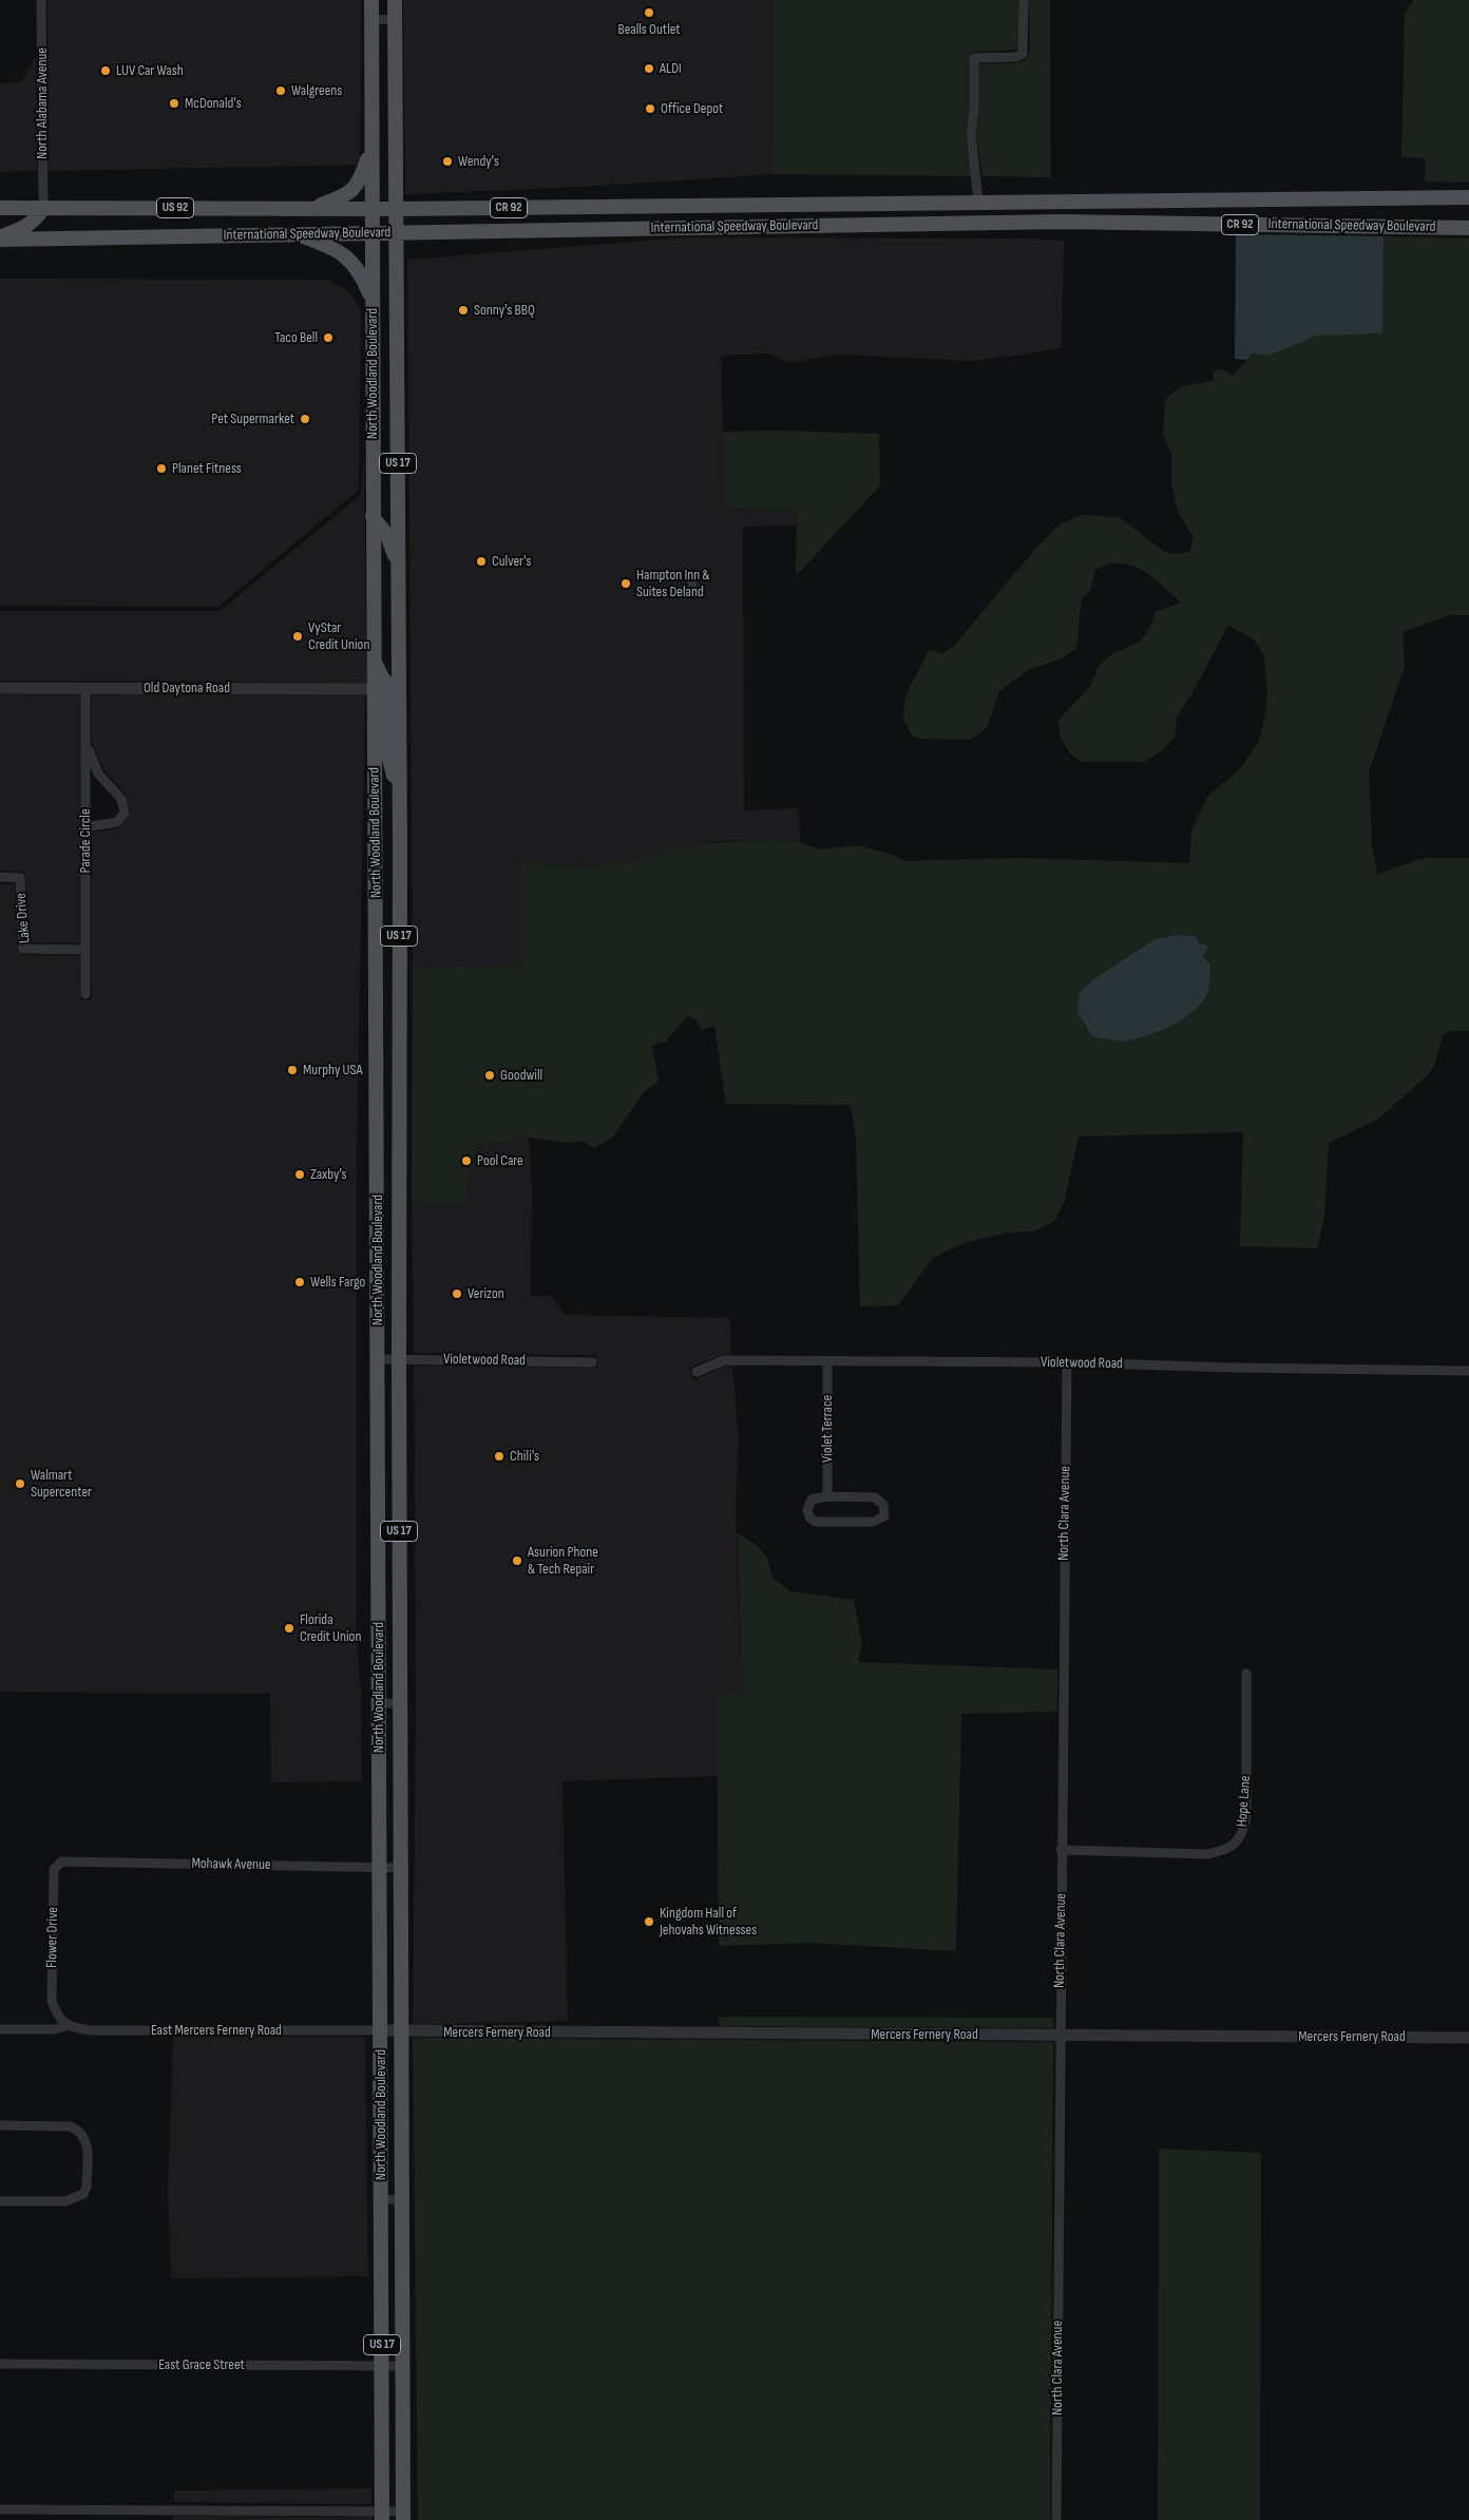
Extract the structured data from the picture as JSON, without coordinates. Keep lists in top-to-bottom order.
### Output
{
  "streets": {
    "main road": [
      "US 92",
      "CR 92",
      "International Speedway Boulevard",
      "North Woodland Boulevard",
      "US 17"
    ],
    "street": [
      "North Alabama Avenue",
      "Old Daytona Road",
      "Parade Circle",
      "Lake Drive",
      "Violetwood Road",
      "Violet Terrace",
      "North Clara Avenue",
      "Hope Lane",
      "Mohawk Avenue",
      "Flower Drive",
      "East Mercers Fernery Road",
      "Mercers Fernery Road",
      "East Grace Street"
    ]
  },
  "crossings": [
    ["North Alabama Avenue", "International Speedway Boulevard"],
    ["US 92", "International Speedway Boulevard"],
    ["US 92", "North Woodland Boulevard"],
    ["International Speedway Boulevard", "North Woodland Boulevard"],
    ["North Woodland Boulevard", "Old Daytona Road"],
    ["North Woodland Boulevard", "Violetwood Road"],
    ["North Woodland Boulevard", "Mohawk Avenue"],
    ["North Woodland Boulevard", "East Mercers Fernery Road"],
    ["North Woodland Boulevard", "Mercers Fernery Road"],
    ["North Woodland Boulevard", "East Grace Street"],
    ["Old Daytona Road", "Parade Circle"],
    ["Parade Circle", "Lake Drive"],
    ["Violetwood Road", "Violet Terrace"],
    ["Violetwood Road", "North Clara Avenue"],
    ["North Clara Avenue", "Hope Lane"],
    ["North Clara Avenue", "Mercers Fernery Road"],
    ["Mohawk Avenue", "Flower Drive"],
    ["Flower Drive", "East Mercers Fernery Road"],
    ["East Mercers Fernery Road", "Mercers Fernery Road"]
  ],
  "places": [
    "Bealls Outlet",
    "ALDI",
    "LUV Car Wash",
    "Walgreens",
    "McDonald's",
    "Office Depot",
    "Wendy's",
    "Sonny's BBQ",
    "Taco Bell",
    "Pet Supermarket",
    "Planet Fitness",
    "Culver's",
    "Hampton Inn & Suites Deland",
    "VyStar Credit Union",
    "Murphy USA",
    "Goodwill",
    "Pool Care",
    "Zaxby's",
    "Wells Fargo",
    "Verizon",
    "Chili's",
    "Walmart Supercenter",
    "Asurion Phone & Tech Repair",
    "Florida Credit Union",
    "Kingdom Hall of Jehovahs Witnesses"
  ]
}
